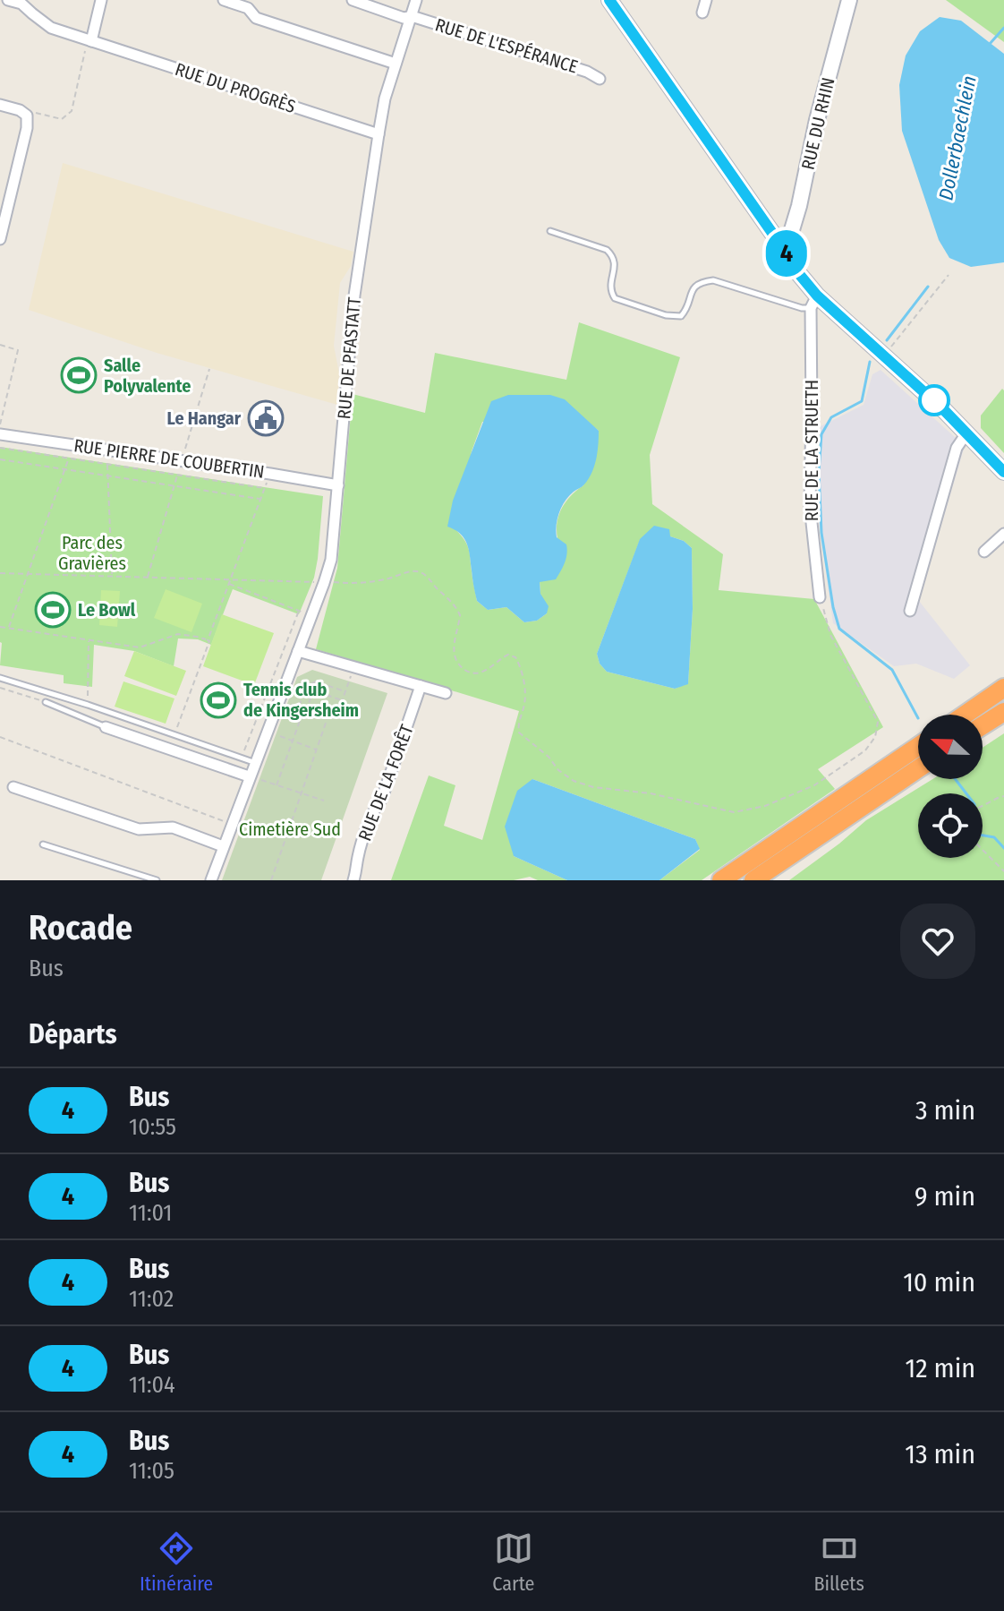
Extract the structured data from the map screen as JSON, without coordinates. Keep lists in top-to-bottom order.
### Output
{
  "streets": {
    "main road": ["RUE DU RHIN"],
    "street": [
      "RUE DE L'ESPÉRANCE",
      "RUE DU PROGRÈS",
      "RUE DE PFASTATT",
      "RUE DE LA STRUETH",
      "RUE PIERRE DE COUBERTIN",
      "RUE DE LA FORÊT"
    ]
  },
  "crossings": [
    ["RUE DE L'ESPÉRANCE", "RUE DE PFASTATT"],
    ["RUE DU PROGRÈS", "RUE DE PFASTATT"],
    ["RUE DE PFASTATT", "RUE PIERRE DE COUBERTIN"]
  ],
  "water": ["Dollerbaechlein"],
  "parks": ["Parc des Gravières", "Cimetière Sud"],
  "places": {
    "sports": ["Salle Polyvalente", "Le Bowl", "Tennis club de Kingersheim"],
    "public building": ["Le Hangar"]
  },
  "lines": ["bus line 4"],
  "north": "left",
  "page": {
    "on_map": "4",
    "heading": [
      ["Rocade", "Bus"],
      "Départs"
    ],
    "list": [
      {
        "mark": "4",
        "name": "Bus",
        "note": "10:55",
        "value": "3 min"
      },
      {
        "mark": "4",
        "name": "Bus",
        "note": "11:01",
        "value": "9 min"
      },
      {
        "mark": "4",
        "name": "Bus",
        "note": "11:02",
        "value": "10 min"
      },
      {
        "mark": "4",
        "name": "Bus",
        "note": "11:04",
        "value": "12 min"
      },
      {
        "mark": "4",
        "name": "Bus",
        "note": "11:05",
        "value": "13 min"
      }
    ],
    "tabs": ["Itinéraire", "Carte", "Billets"]
  }
}
